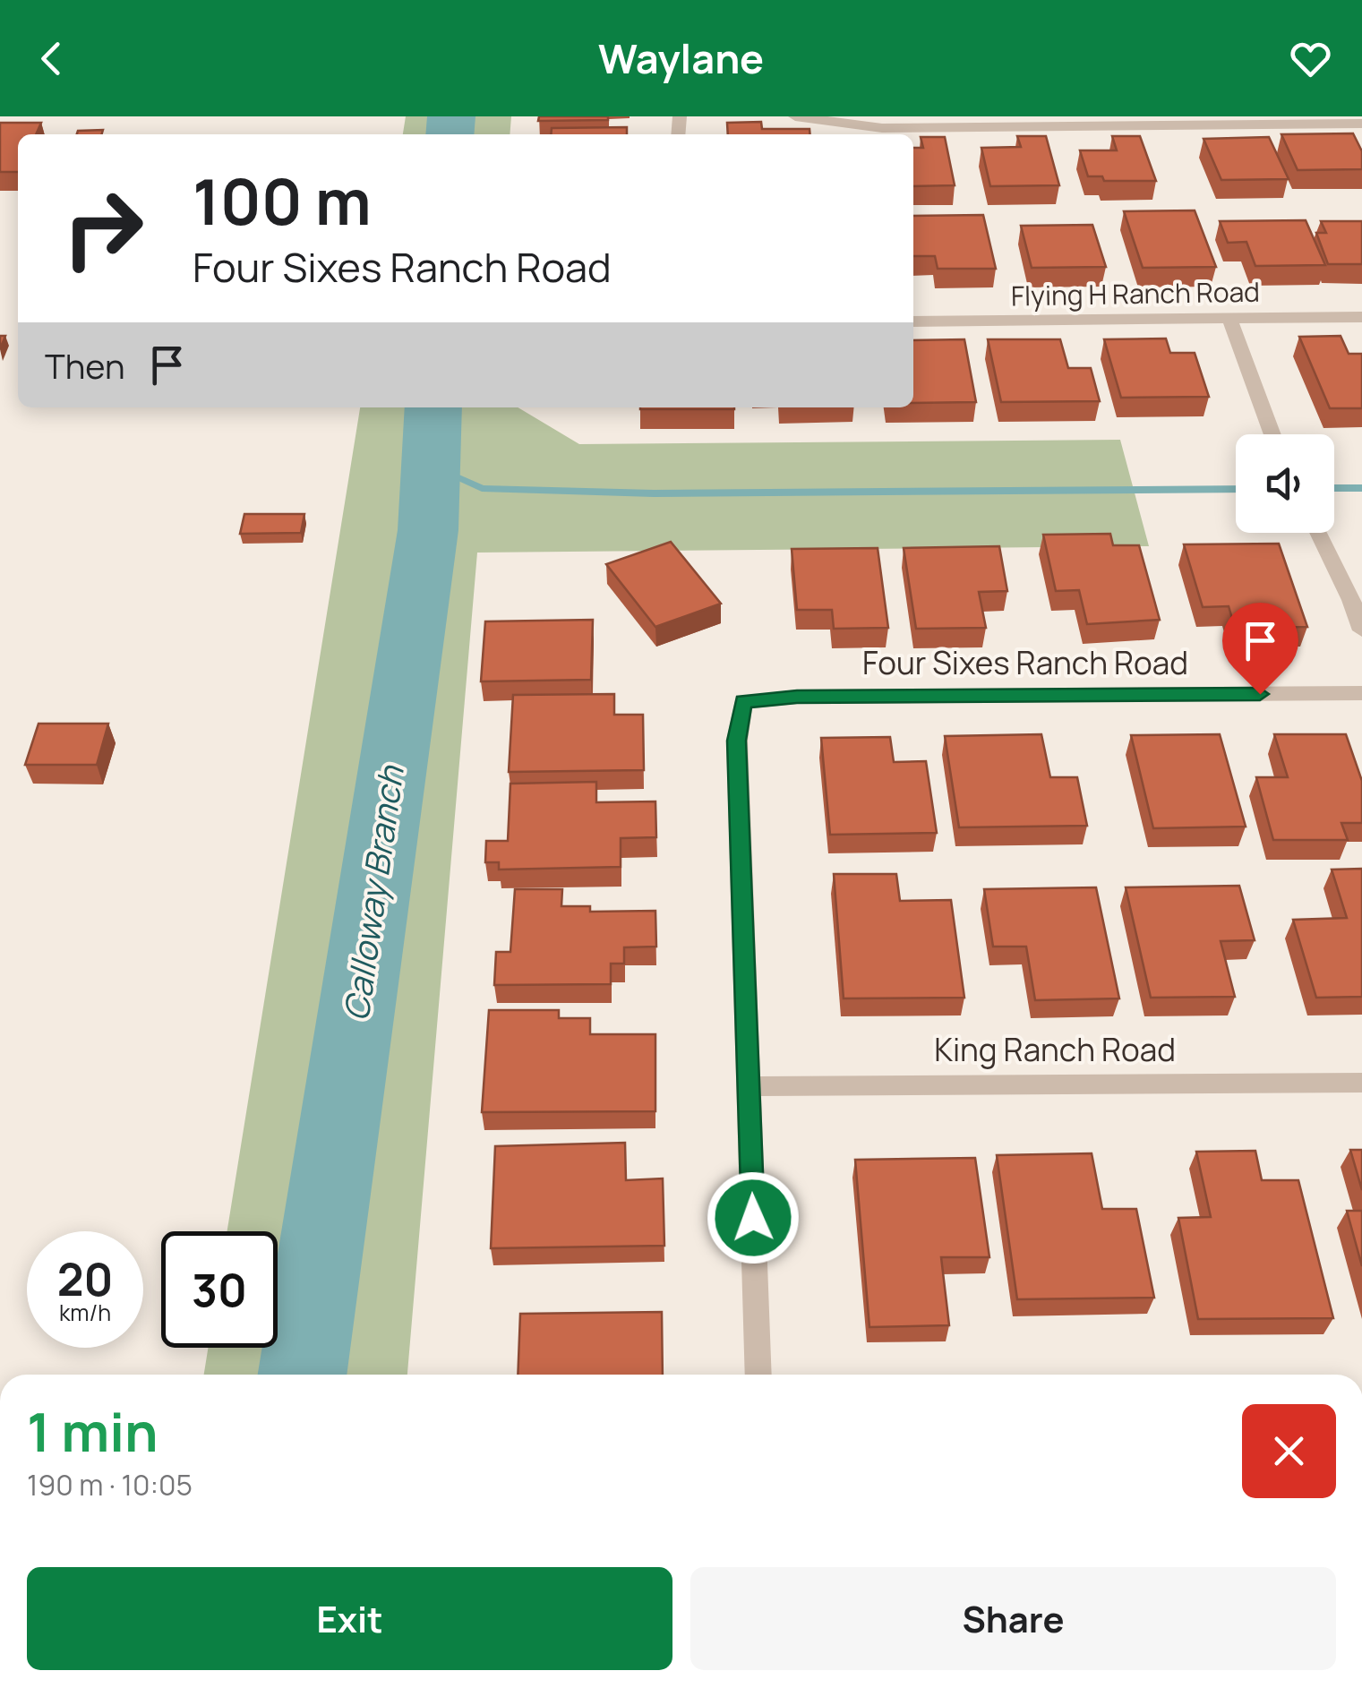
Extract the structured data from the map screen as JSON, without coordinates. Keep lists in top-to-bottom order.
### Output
{
  "streets": {
    "street": ["Flying H Ranch Road", "Four Sixes Ranch Road", "King Ranch Road"]
  },
  "crossings": [
    ["Four Sixes Ranch Road", "King Ranch Road"]
  ],
  "water": ["Calloway Branch"],
  "page": {
    "header": "Waylane",
    "turn": ["100 m", "Four Sixes Ranch Road"],
    "then": "Then",
    "speed": "20 km/h",
    "limit": "30",
    "heading": ["1 min", "190 m · 10:05"],
    "buttons": ["Exit", "Share"]
  }
}
